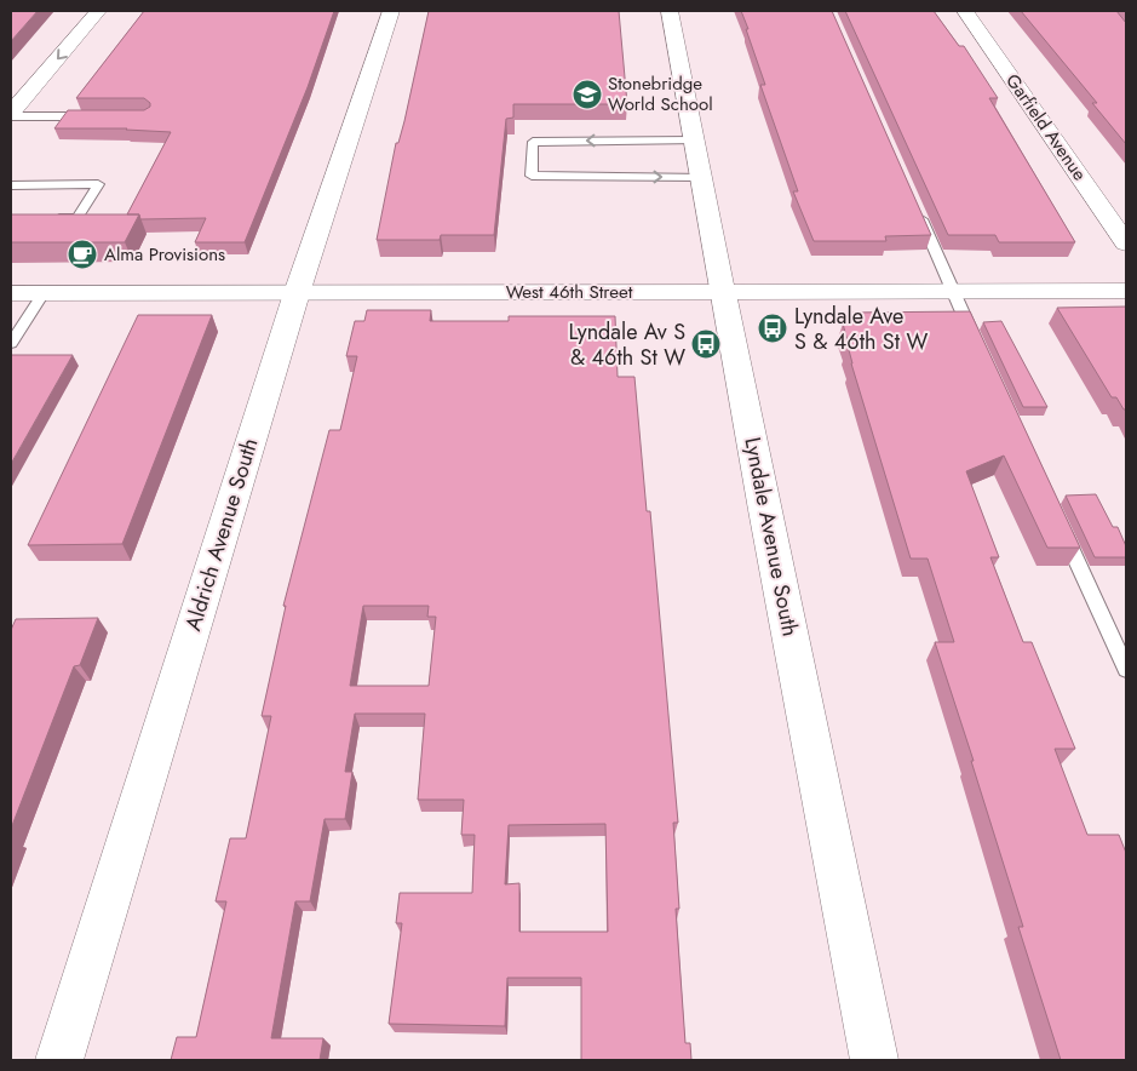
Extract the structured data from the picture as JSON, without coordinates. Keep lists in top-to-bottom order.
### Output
{
  "streets": {
    "street": [
      "Garfield Avenue",
      "West 46th Street",
      "Aldrich Avenue South",
      "Lyndale Avenue South"
    ]
  },
  "crossings": [
    ["West 46th Street", "Aldrich Avenue South"],
    ["West 46th Street", "Lyndale Avenue South"]
  ],
  "places": {
    "school or university": ["Stonebridge World School"],
    "cafe": ["Alma Provisions"],
    "bus stop": ["Lyndale Ave S & 46th St W", "Lyndale Av S & 46th St W"]
  }
}
